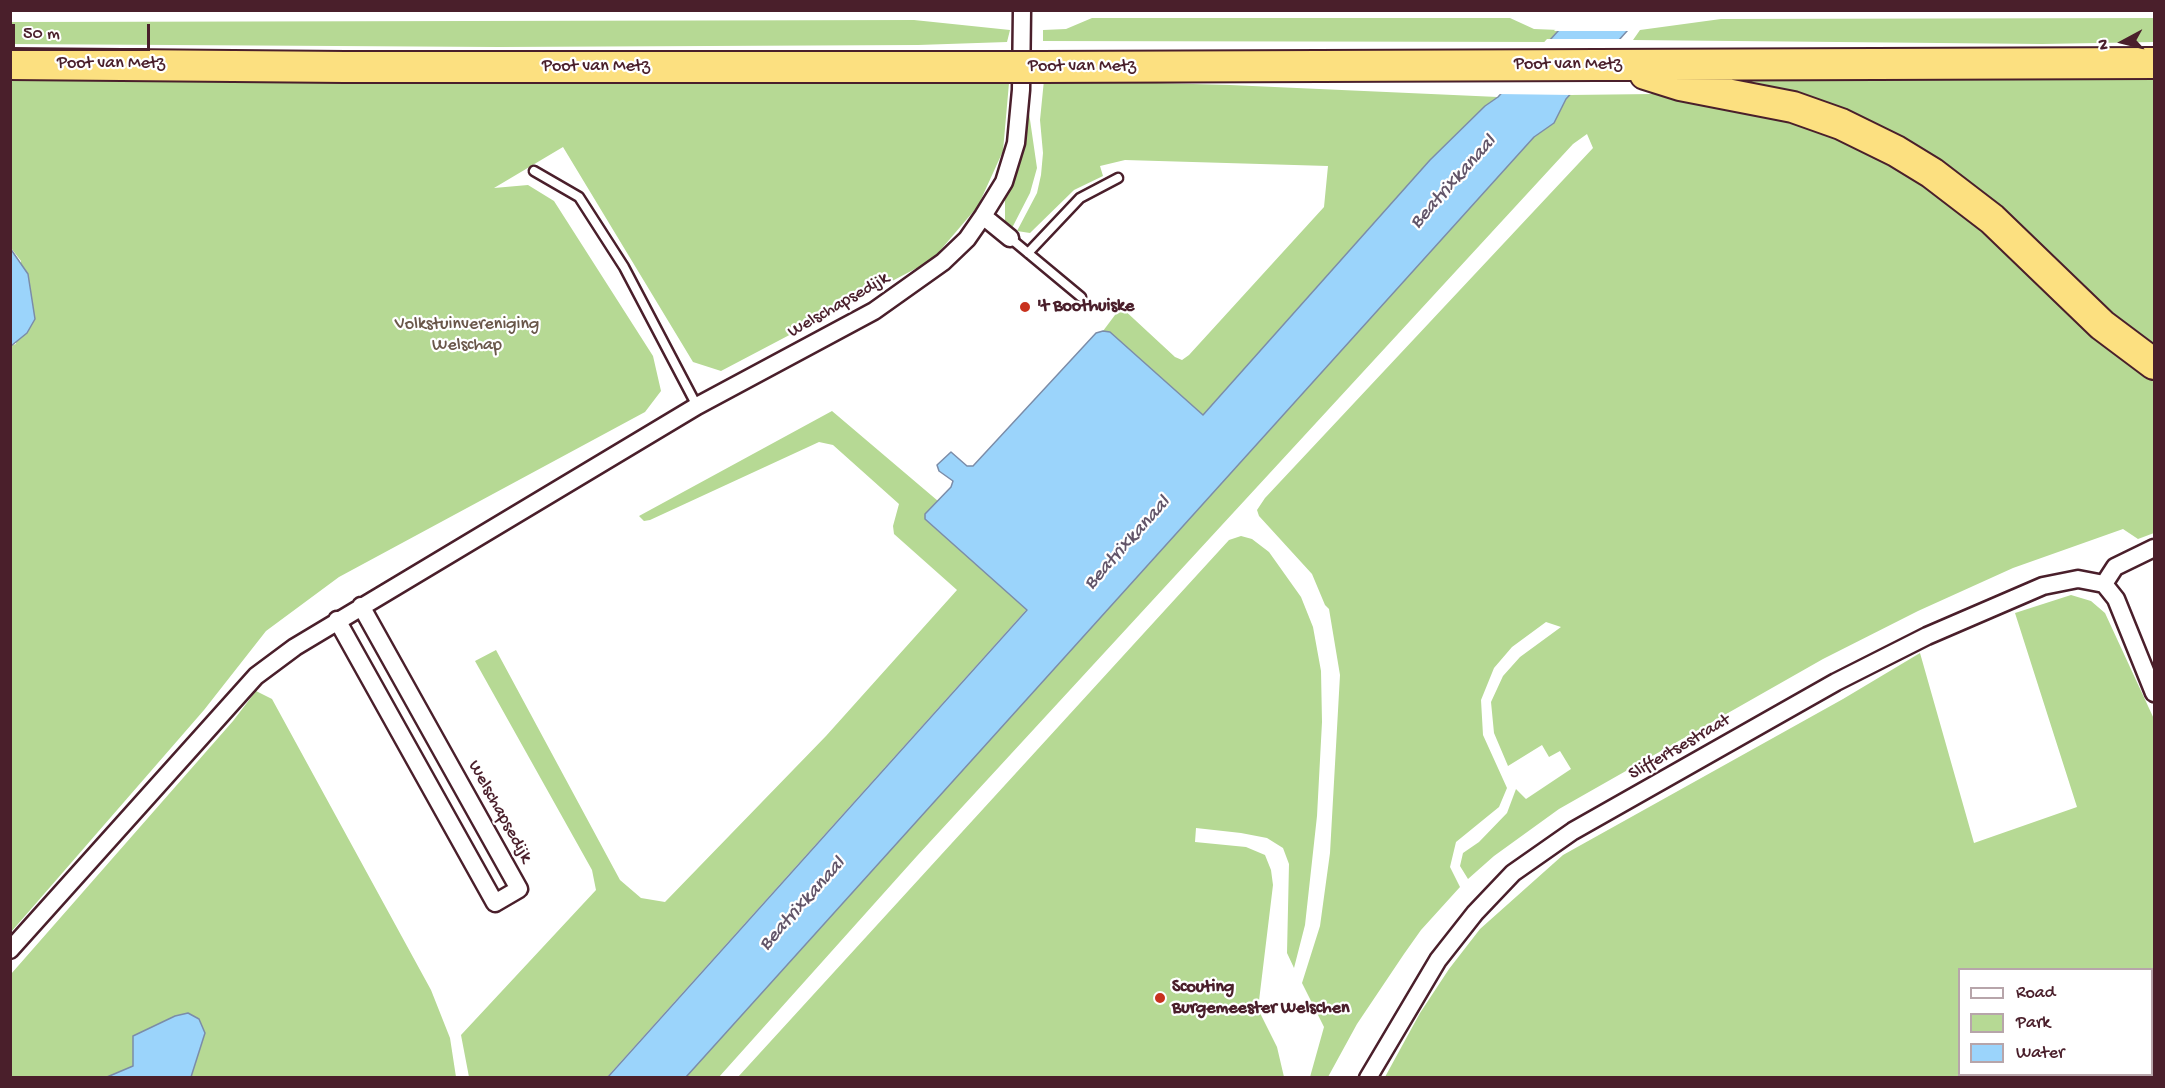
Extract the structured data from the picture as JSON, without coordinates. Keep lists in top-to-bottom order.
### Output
{
  "streets": {
    "highway": ["Poot van Metz"],
    "street": ["Welschapsedijk", "Sliffertsestraat"]
  },
  "water": ["Beatrixkanaal"],
  "parks": ["Volkstuinvereniging Welschap"],
  "places": ["'t Boothuiske", "Scouting Burgemeester Welschen"],
  "legend": ["Road", "Park", "Water"],
  "scale_bar": "50 m",
  "north": "left"
}
